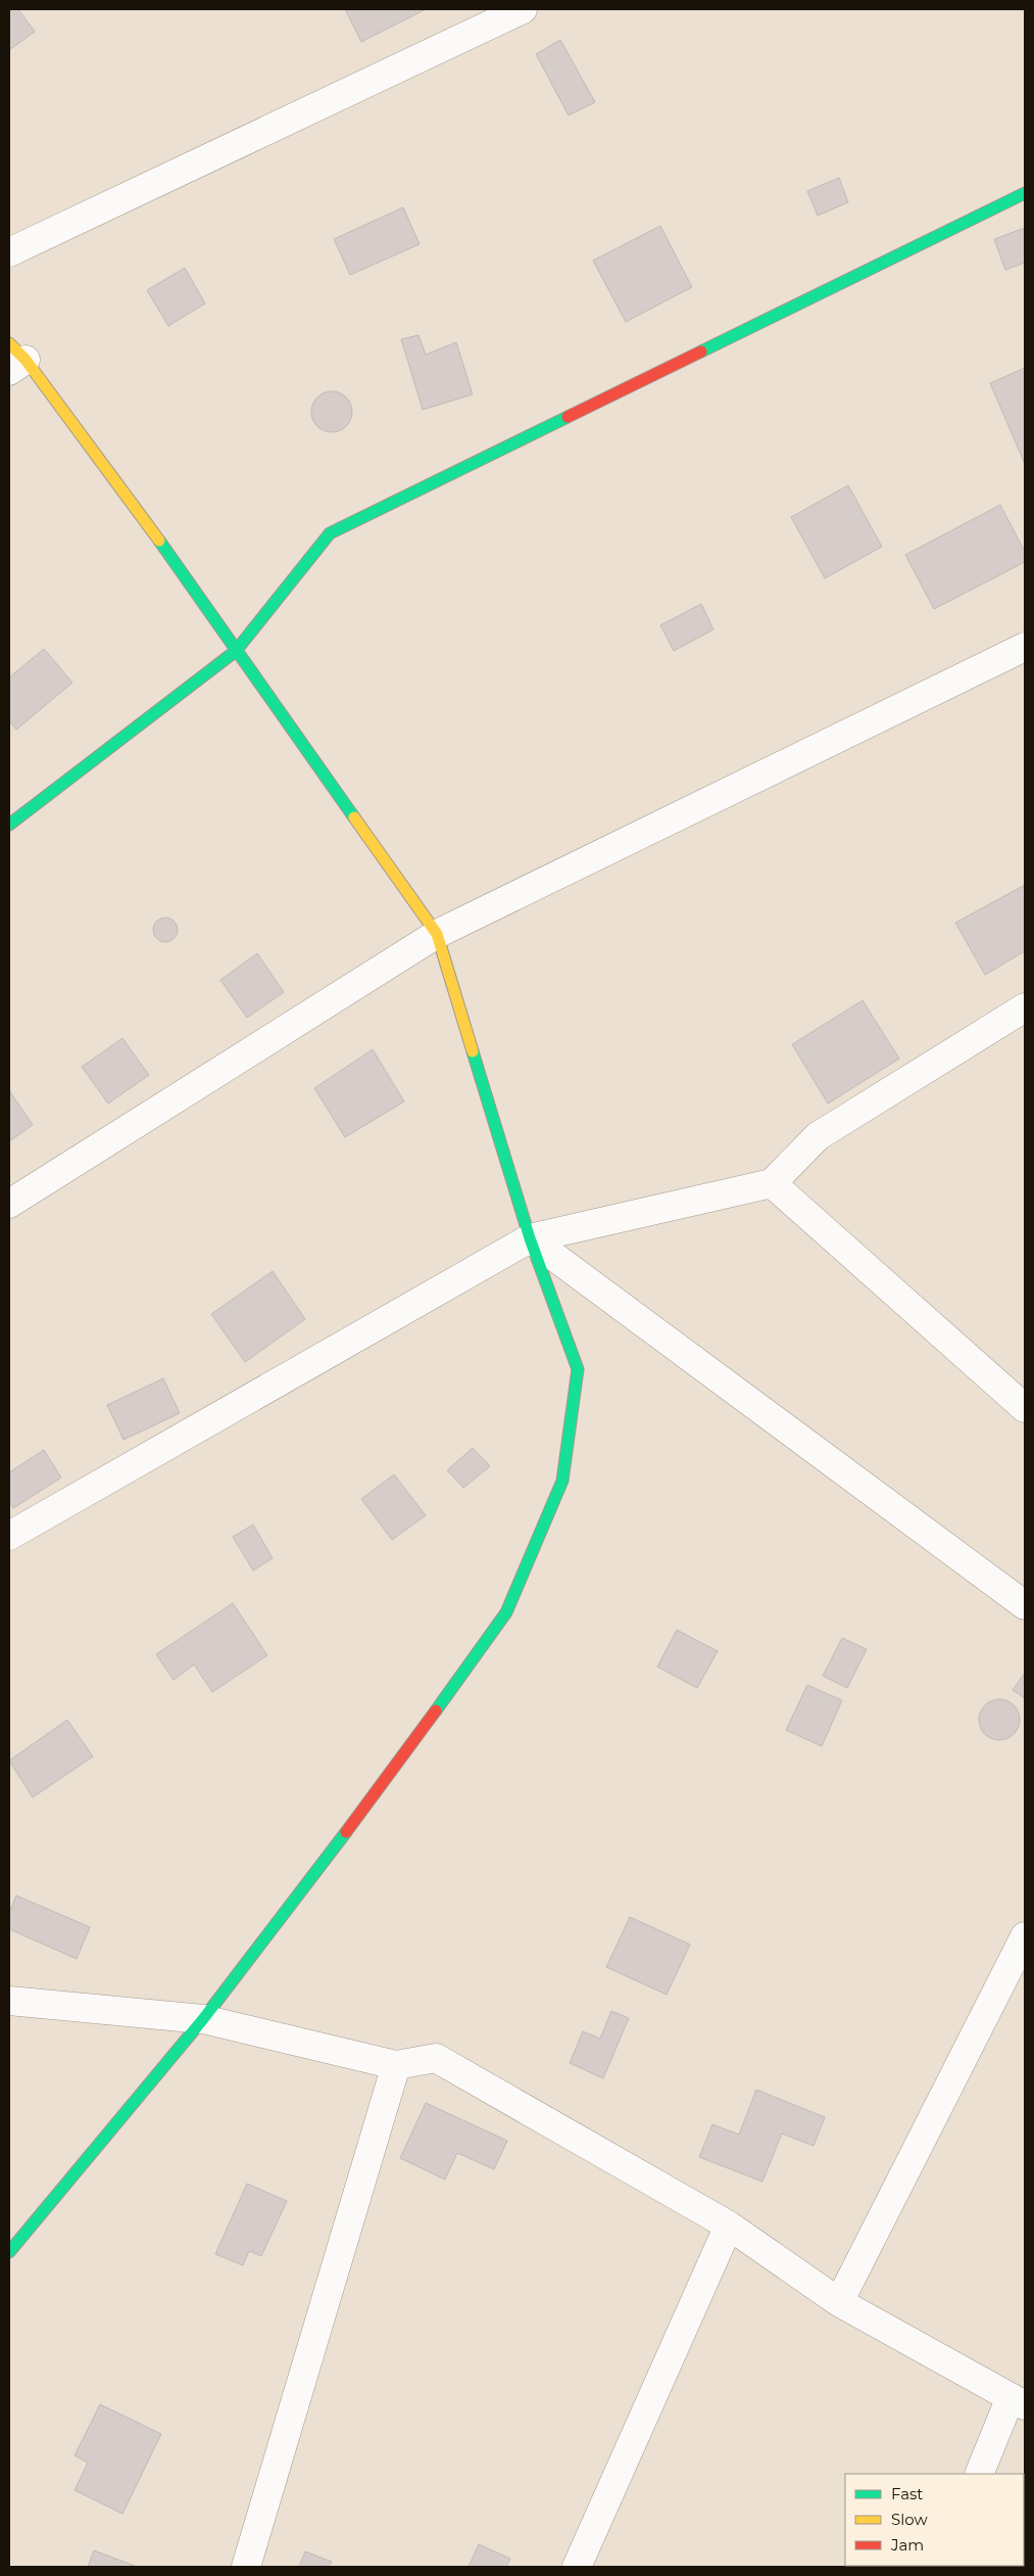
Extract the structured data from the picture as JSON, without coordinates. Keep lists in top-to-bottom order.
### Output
{
  "legend": ["Fast", "Slow", "Jam"]
}
